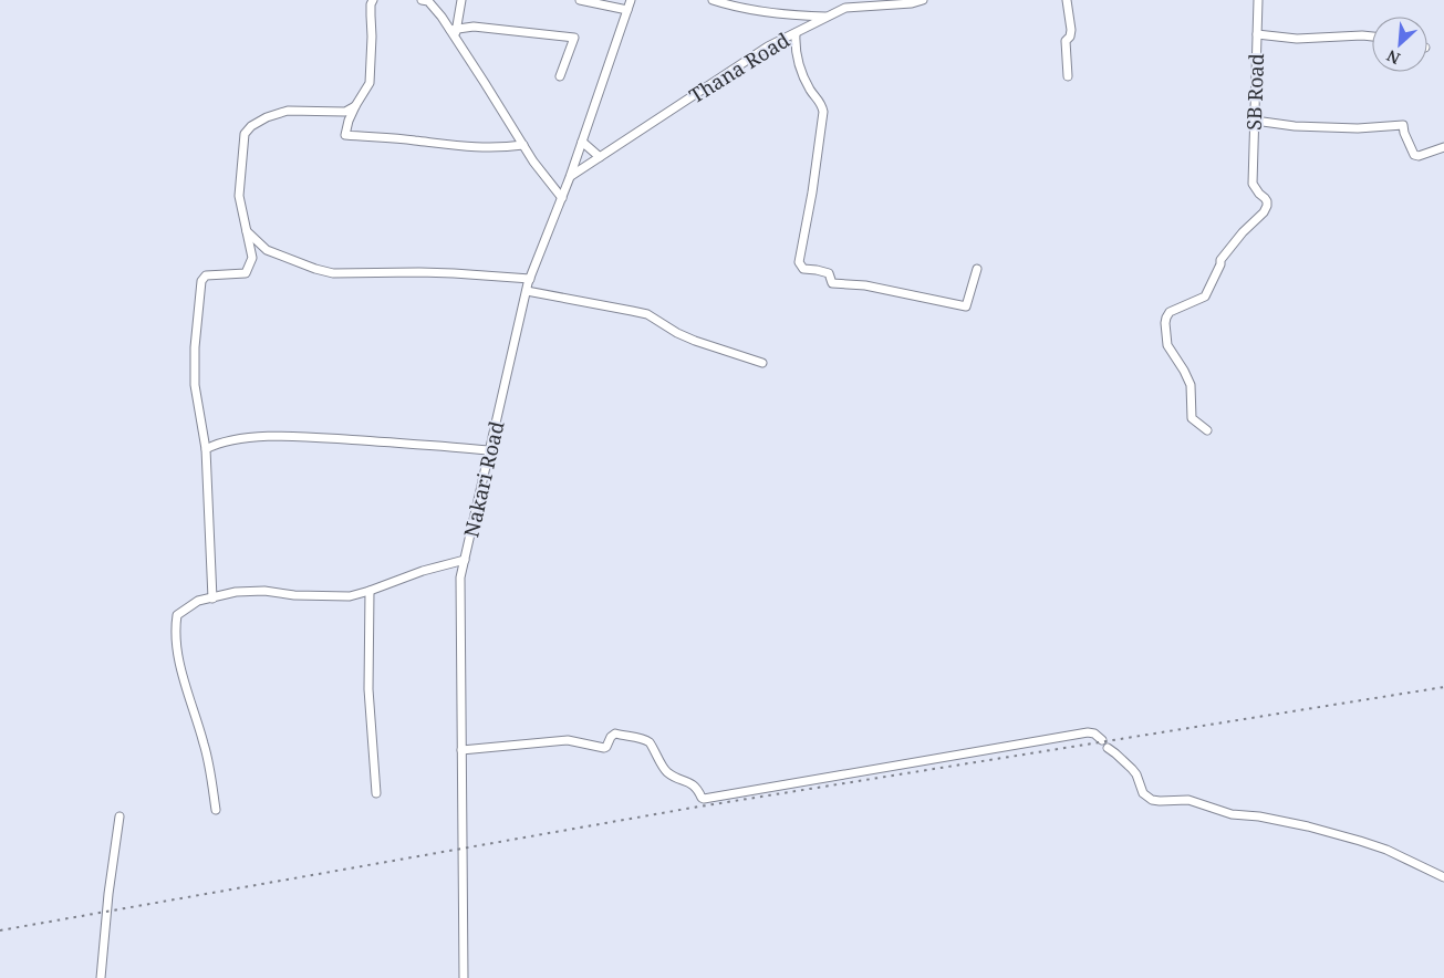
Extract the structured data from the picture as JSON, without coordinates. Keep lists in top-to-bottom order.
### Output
{
  "streets": {
    "street": ["Thana Road", "SB Road", "Nakari Road"]
  },
  "crossings": [
    ["Thana Road", "Nakari Road"]
  ],
  "north": "bottom left"
}
